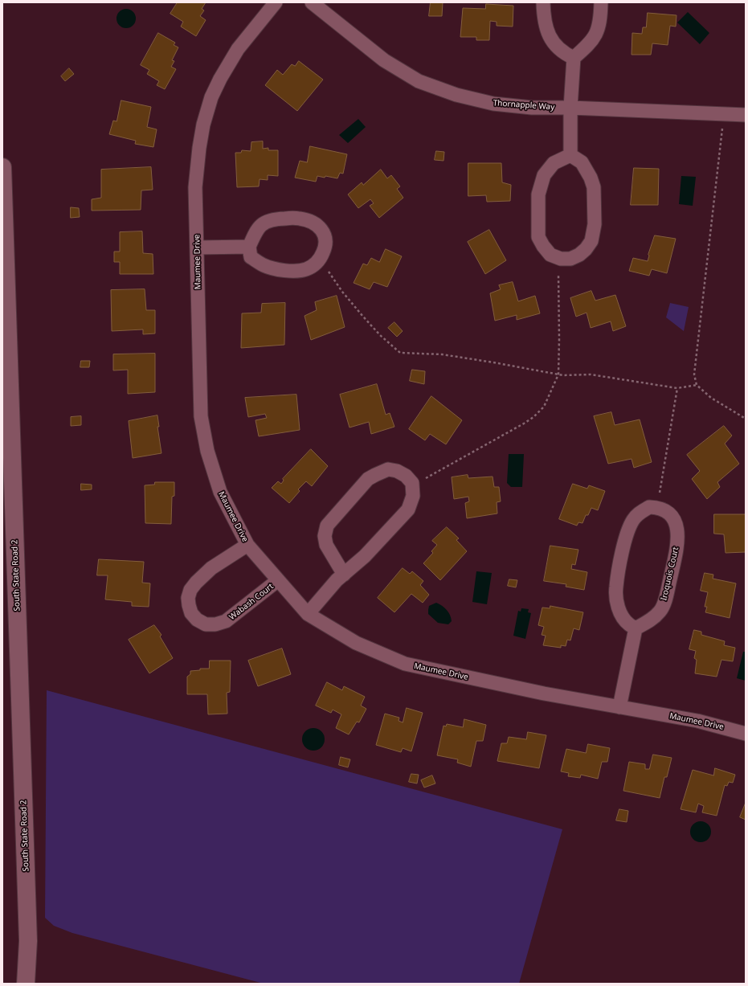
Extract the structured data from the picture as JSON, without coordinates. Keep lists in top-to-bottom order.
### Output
{
  "streets": {
    "main road": ["South State Road 2"],
    "street": [
      "Thornapple Way",
      "Maumee Drive",
      "Iroquois Court",
      "Wabash Court"
    ]
  },
  "crossings": [
    ["Maumee Drive", "Wabash Court"]
  ]
}
